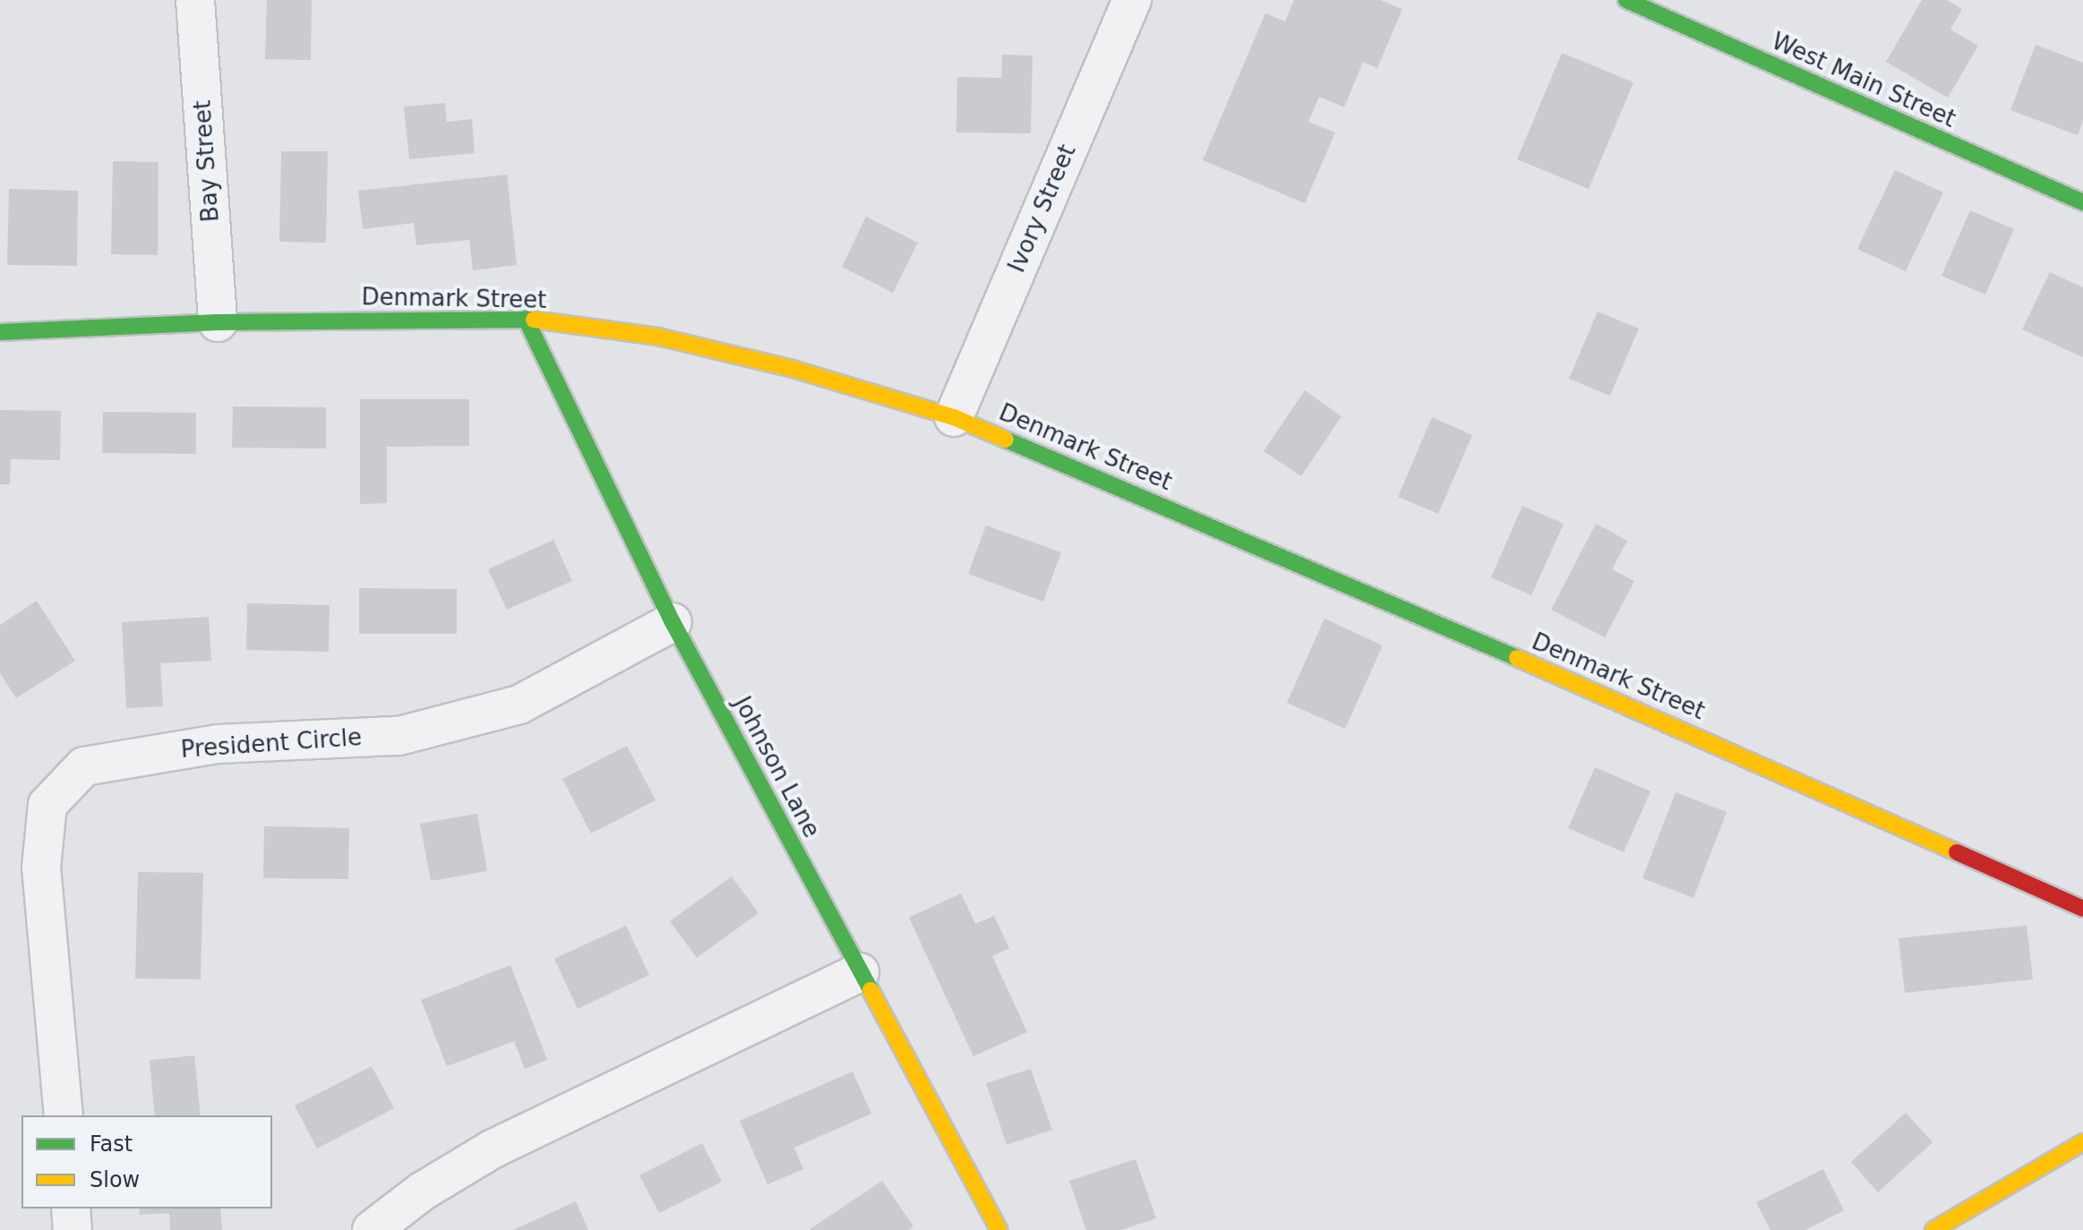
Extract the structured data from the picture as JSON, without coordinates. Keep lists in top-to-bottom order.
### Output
{
  "streets": {
    "street": [
      "West Main Street",
      "Bay Street",
      "Ivory Street",
      "Denmark Street",
      "President Circle",
      "Johnson Lane"
    ]
  },
  "crossings": [
    ["Bay Street", "Denmark Street"],
    ["Ivory Street", "Denmark Street"],
    ["Denmark Street", "Johnson Lane"],
    ["President Circle", "Johnson Lane"]
  ],
  "legend": ["Fast", "Slow"]
}
